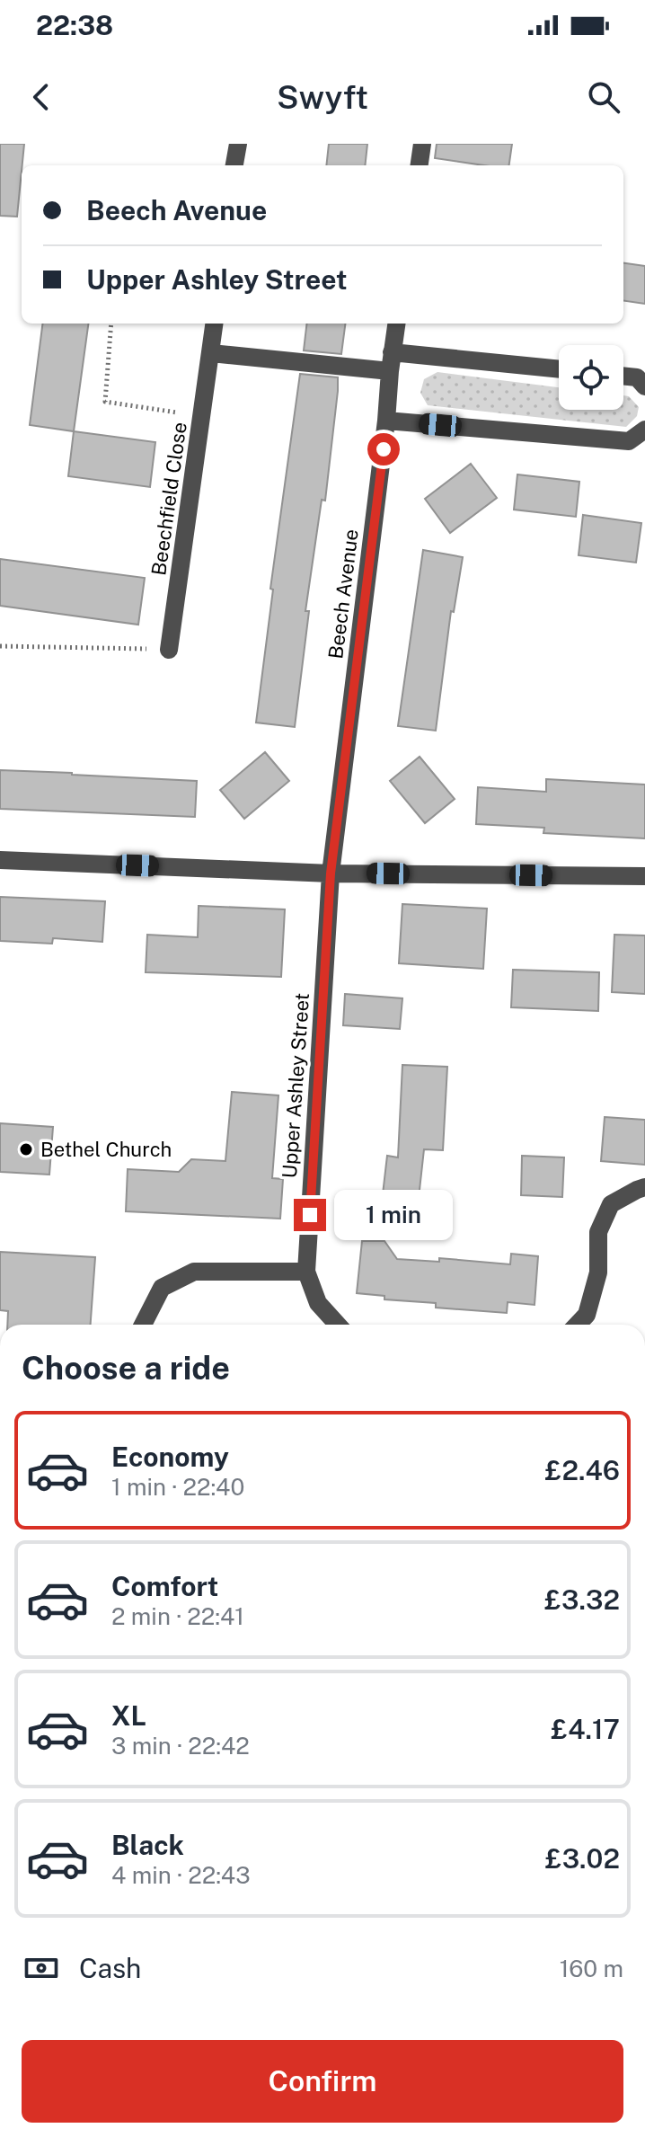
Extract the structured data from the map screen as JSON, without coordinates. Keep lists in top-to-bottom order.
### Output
{
  "streets": {
    "street": ["Beechfield Close", "Beech Avenue", "Upper Ashley Street"]
  },
  "crossings": [
    ["Beech Avenue", "Upper Ashley Street"]
  ],
  "places": ["Bethel Church"],
  "page": {
    "status": "22:38",
    "header": "Swyft",
    "banner": ["Beech Avenue", "Upper Ashley Street"],
    "bubble": "1 min",
    "heading": "Choose a ride",
    "list": [
      {
        "name": "Economy",
        "note": "1 min · 22:40",
        "value": "£2.46"
      },
      {
        "name": "Comfort",
        "note": "2 min · 22:41",
        "value": "£3.32"
      },
      {
        "name": "XL",
        "note": "3 min · 22:42",
        "value": "£4.17"
      },
      {
        "name": "Black",
        "note": "4 min · 22:43",
        "value": "£3.02"
      }
    ],
    "pay": ["Cash", "160 m"],
    "buttons": "Confirm"
  }
}
